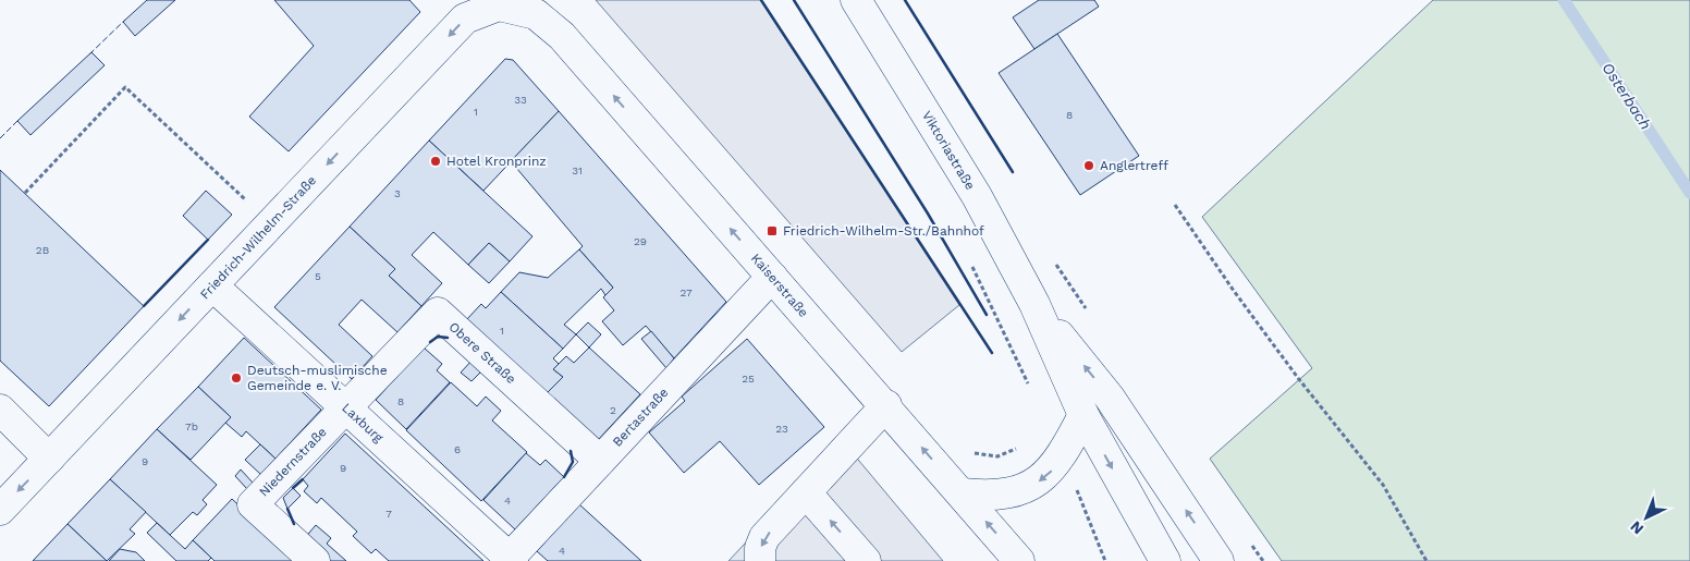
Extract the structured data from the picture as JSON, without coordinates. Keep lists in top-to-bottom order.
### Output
{
  "streets": {
    "main road": [
      "Viktoriastraße",
      "Friedrich-Wilhelm-Straße",
      "Kaiserstraße",
      "Obere Straße",
      "Bertastraße",
      "Laxburg",
      "Niedernstraße"
    ]
  },
  "crossings": [
    ["Friedrich-Wilhelm-Straße", "Kaiserstraße"],
    ["Friedrich-Wilhelm-Straße", "Laxburg"],
    ["Kaiserstraße", "Bertastraße"],
    ["Obere Straße", "Bertastraße"],
    ["Obere Straße", "Laxburg"],
    ["Obere Straße", "Niedernstraße"],
    ["Bertastraße", "Laxburg"],
    ["Laxburg", "Niedernstraße"]
  ],
  "one_way": ["Friedrich-Wilhelm-Straße", "Kaiserstraße"],
  "water": ["Osterbach"],
  "places": {
    "other": ["Hotel Kronprinz", "Anglertreff", "Deutsch-muslimische Gemeinde e. V."],
    "transit": ["Friedrich-Wilhelm-Str./Bahnhof"]
  },
  "house_numbers": [
    "33",
    "1",
    "8",
    "31",
    "3",
    "29",
    "2B",
    "5",
    "27",
    "1",
    "25",
    "8",
    "2",
    "7b",
    "23",
    "6",
    "9",
    "9",
    "4",
    "7",
    "4"
  ],
  "north": "bottom left"
}
